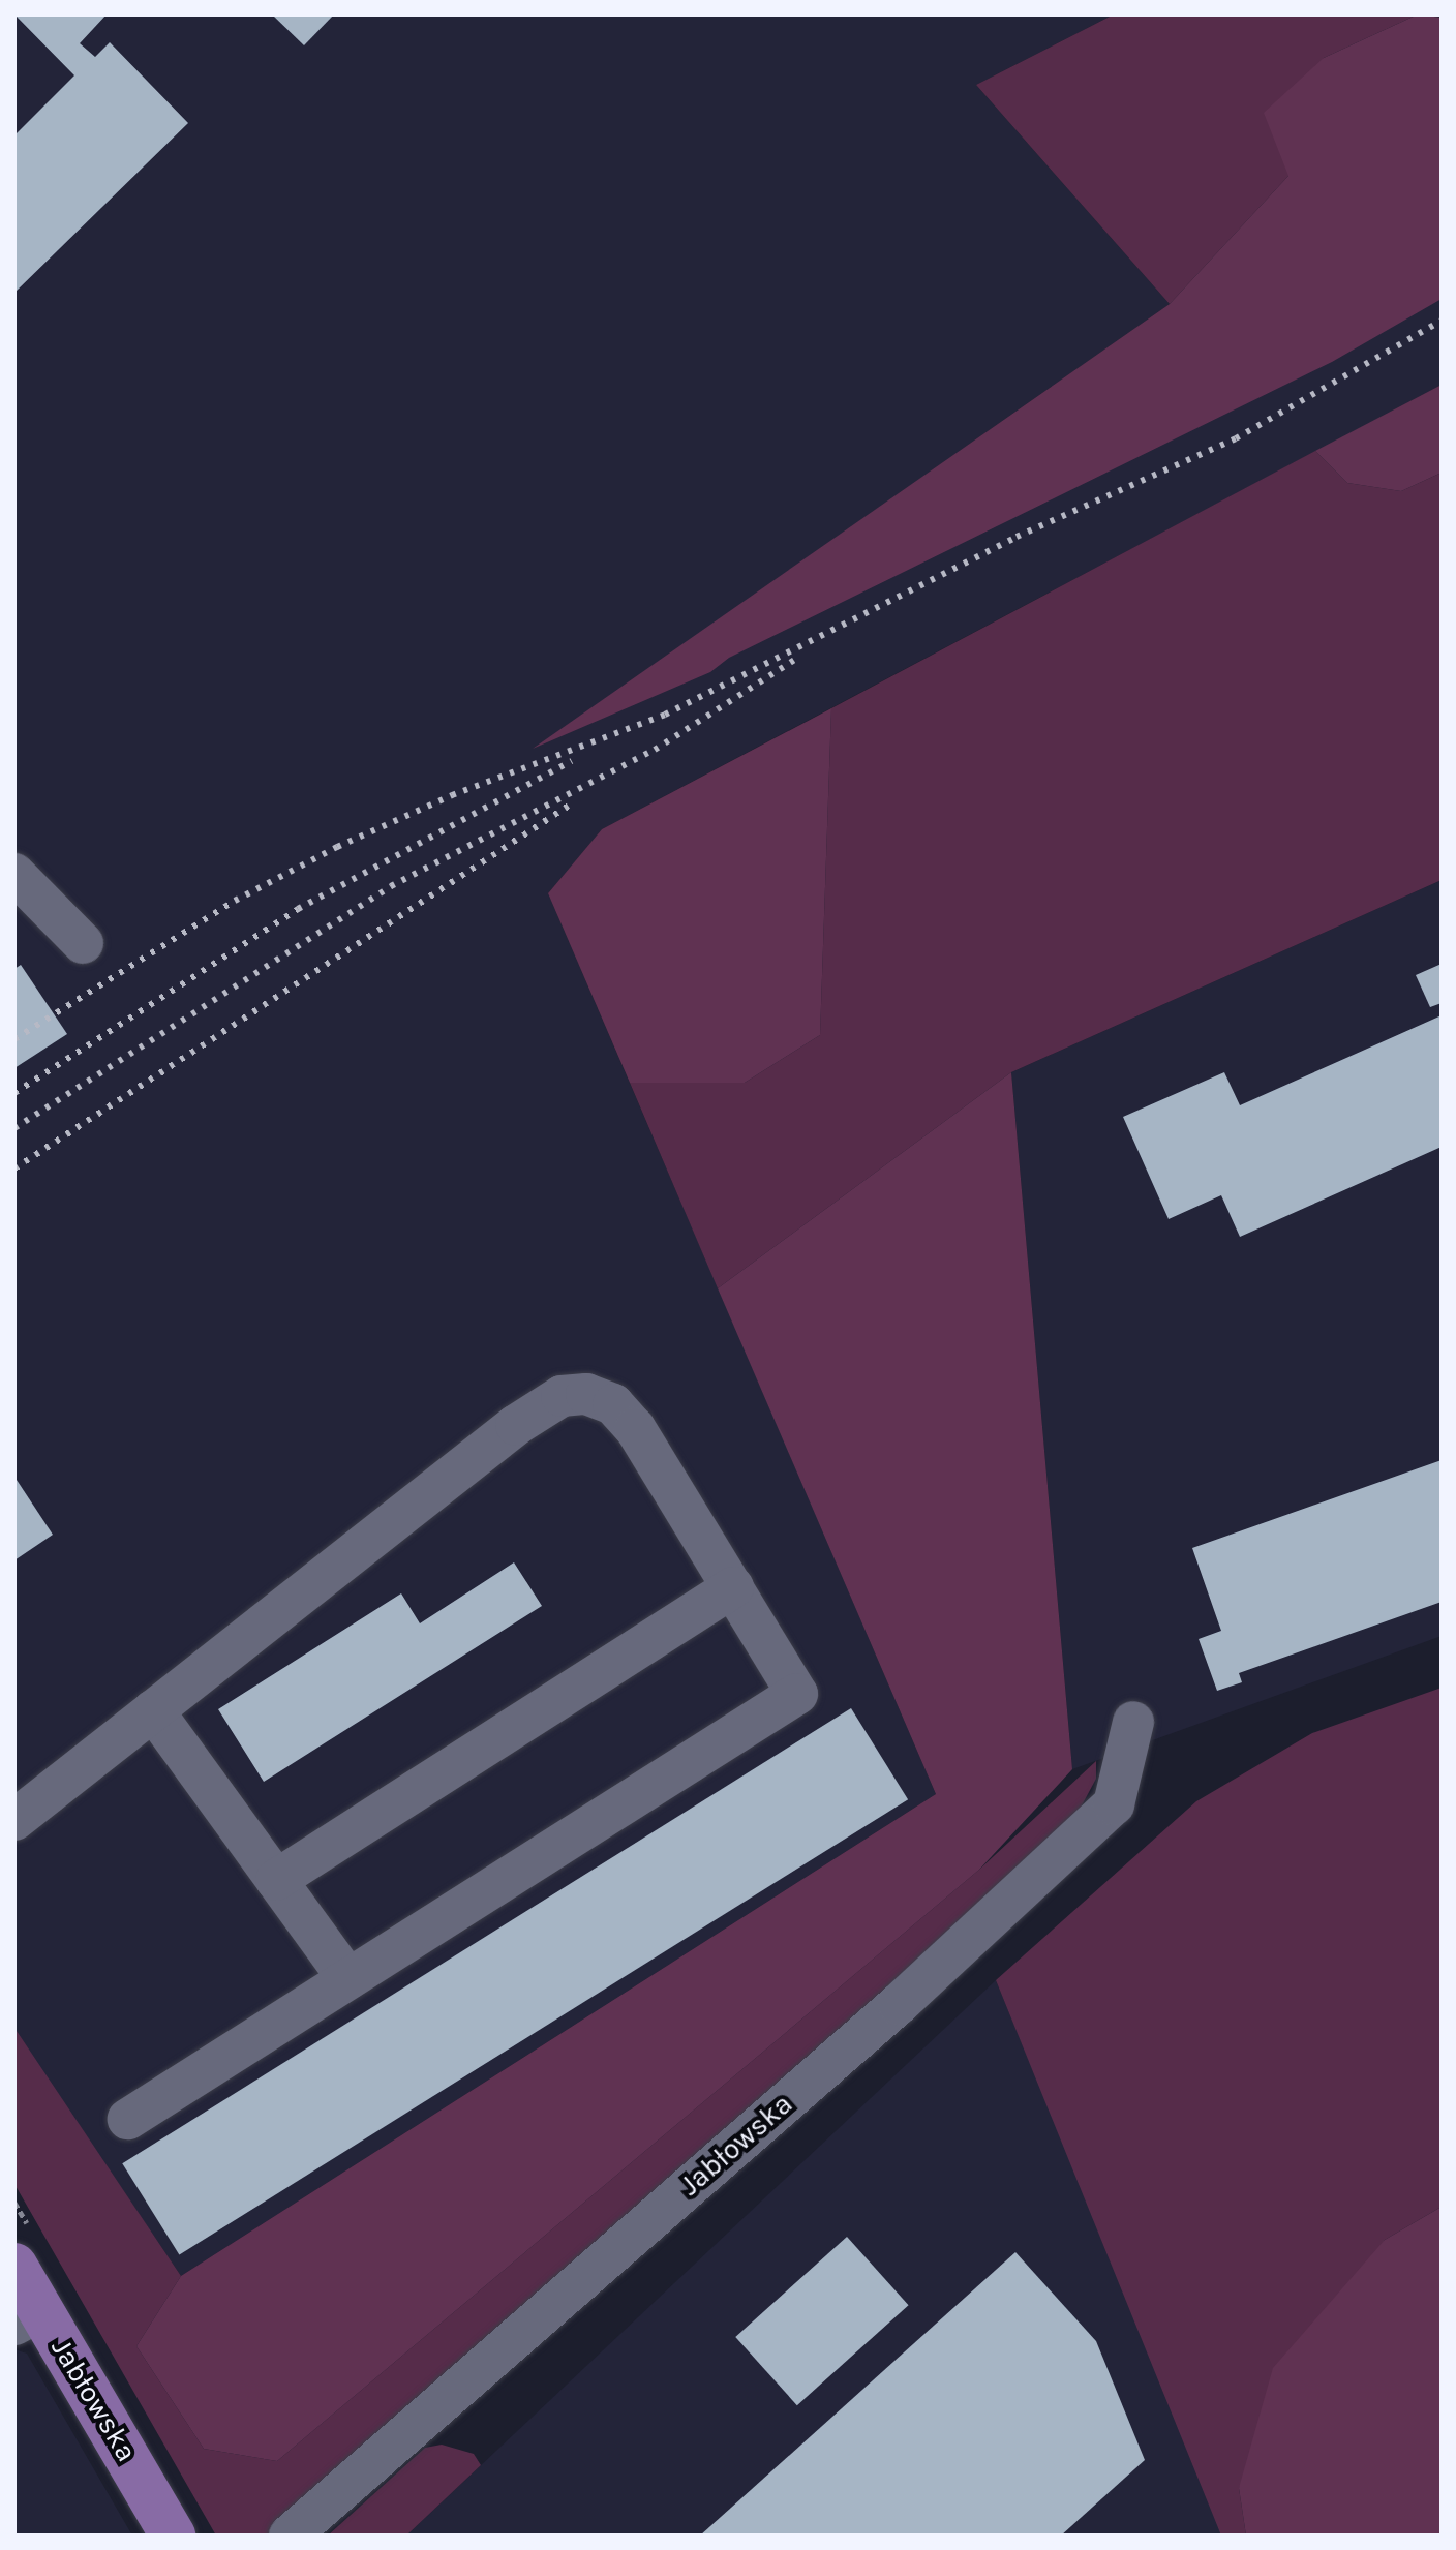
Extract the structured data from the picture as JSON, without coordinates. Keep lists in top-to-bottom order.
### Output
{
  "streets": {
    "main road": ["Jabłowska"]
  }
}
